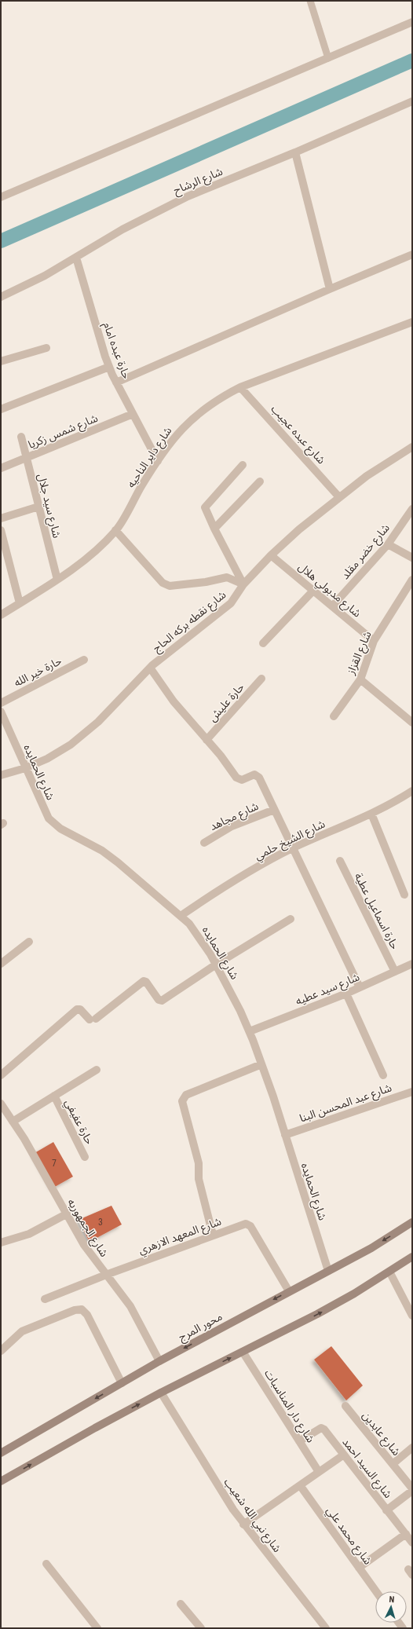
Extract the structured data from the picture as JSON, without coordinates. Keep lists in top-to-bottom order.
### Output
{
  "streets": {
    "main road": ["محور المرج"],
    "street": [
      "شارع الرشاح",
      "حارة عبده امام",
      "شارع شمس زكريا",
      "شارع عبده عجيب",
      "شارع داير الناحيه",
      "شارع سيد جلال",
      "شارع خضر مقلد",
      "شارع مدبولي هلال",
      "شارع نقطه بركه الحاج",
      "شارع القزاز",
      "حارة خير الله",
      "حارة عليش",
      "شارع الحمايده",
      "شارع مجاهد",
      "شارع الشيخ حلمي",
      "حارة اسماعيل عطية",
      "شارع سيد عطيه",
      "شارع عبد المحسن البنا",
      "حارة عفيفي",
      "شارع الجمهوريه",
      "شارع المعهد الازهري",
      "شارع دار المناسبات",
      "شارع عابدين",
      "شارع السيد احمد",
      "شارع نبي الله شعيب",
      "شارع محمد علي"
    ]
  },
  "crossings": [
    ["شارع الرشاح", "حارة عبده امام"],
    ["حارة عبده امام", "شارع شمس زكريا"],
    ["حارة عبده امام", "شارع داير الناحيه"],
    ["شارع شمس زكريا", "شارع سيد جلال"],
    ["شارع عبده عجيب", "شارع داير الناحيه"],
    ["شارع عبده عجيب", "شارع نقطه بركه الحاج"],
    ["شارع داير الناحيه", "شارع سيد جلال"],
    ["شارع خضر مقلد", "شارع مدبولي هلال"],
    ["شارع مدبولي هلال", "شارع نقطه بركه الحاج"],
    ["شارع مدبولي هلال", "شارع القزاز"],
    ["شارع نقطه بركه الحاج", "شارع الحمايده"],
    ["شارع الحمايده", "شارع الشيخ حلمي"],
    ["شارع الحمايده", "شارع سيد عطيه"],
    ["شارع الحمايده", "شارع عبد المحسن البنا"],
    ["شارع الحمايده", "محور المرج"],
    ["حارة اسماعيل عطية", "شارع سيد عطيه"],
    ["حارة عفيفي", "شارع الجمهوريه"],
    ["شارع الجمهوريه", "شارع المعهد الازهري"],
    ["شارع الجمهوريه", "محور المرج"],
    ["شارع المعهد الازهري", "محور المرج"],
    ["شارع دار المناسبات", "شارع السيد احمد"]
  ],
  "house_numbers": ["7", "3"],
  "north": "top"
}
